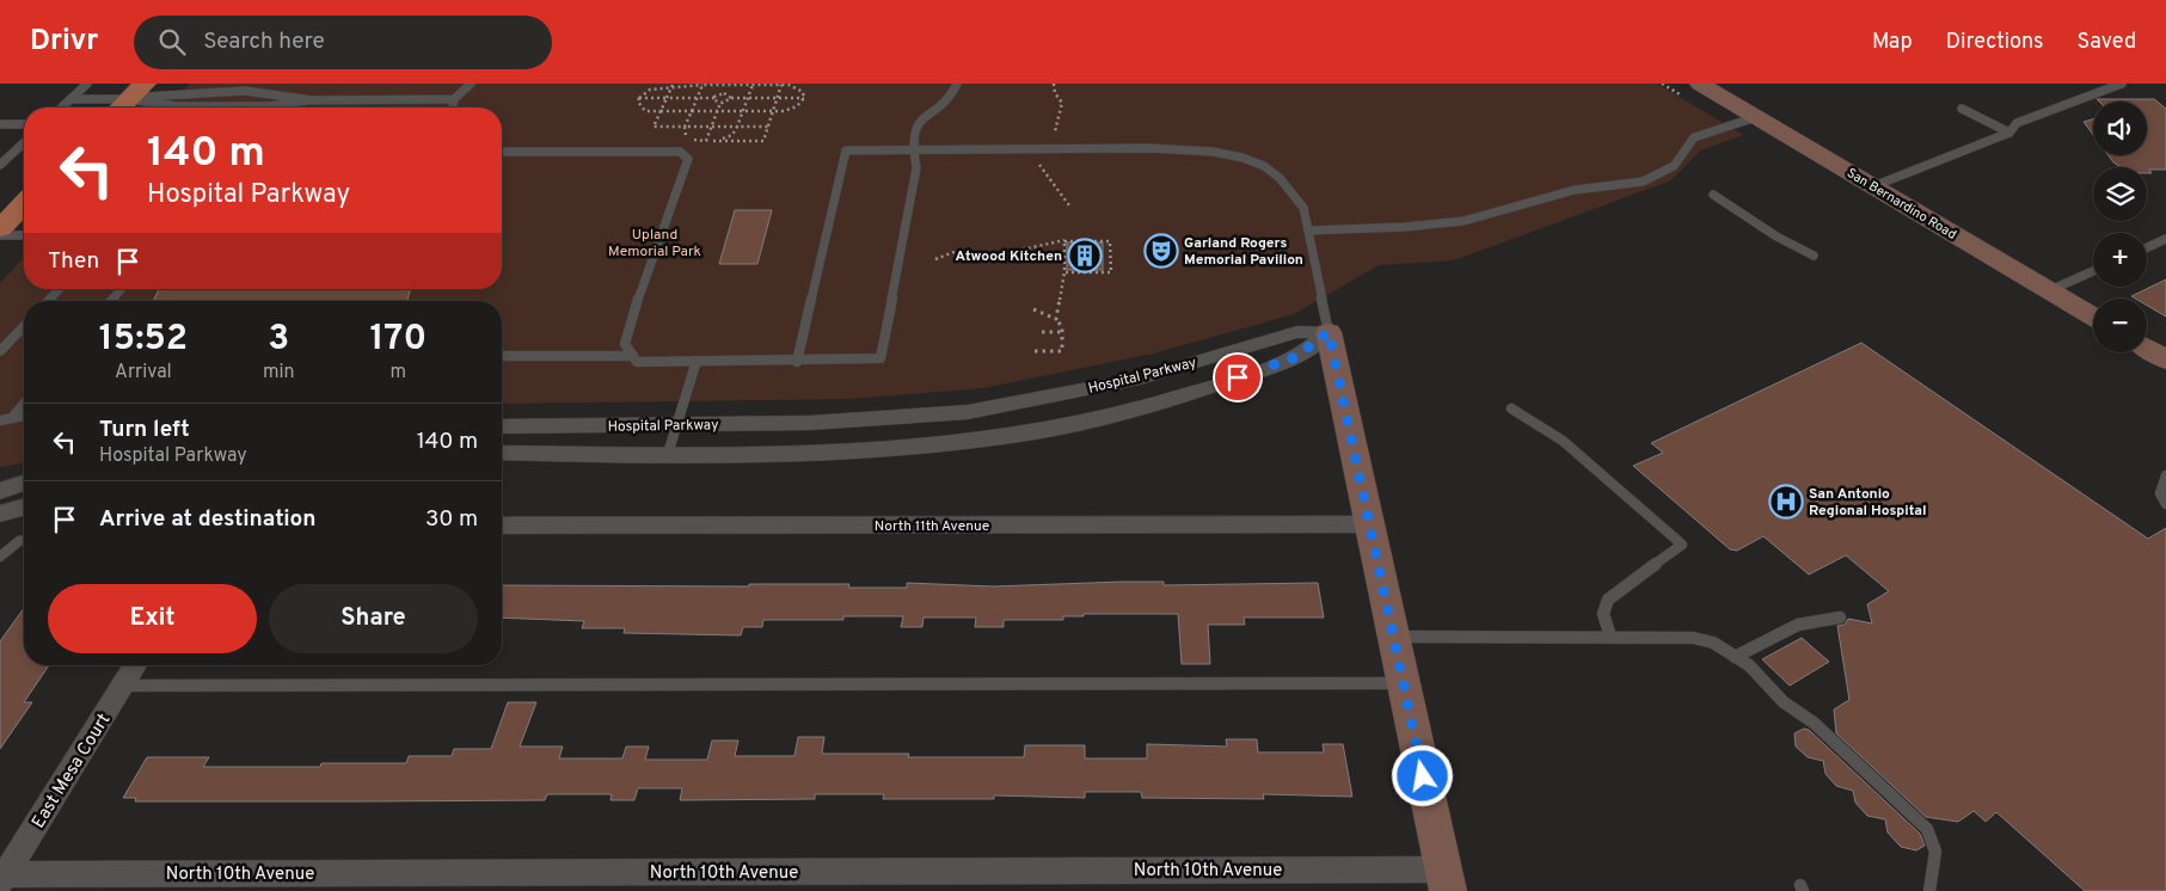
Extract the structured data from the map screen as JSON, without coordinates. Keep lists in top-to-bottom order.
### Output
{
  "streets": {
    "street": [
      "San Bernardino Road",
      "Hospital Parkway",
      "North 11th Avenue",
      "East Mesa Court",
      "North 10th Avenue"
    ]
  },
  "crossings": [
    ["East Mesa Court", "North 10th Avenue"]
  ],
  "parks": ["Upland Memorial Park"],
  "places": {
    "theatre": ["Garland Rogers Memorial Pavilion"],
    "building": ["Atwood Kitchen"],
    "hospital": ["San Antonio Regional Hospital"]
  },
  "page": {
    "header": "Drivr",
    "search": "Search here",
    "nav": ["Map", "Directions", "Saved"],
    "map_buttons": ["+", "−"],
    "turn": ["140 m", "Hospital Parkway"],
    "then": "Then",
    "eta": [
      "15:52",
      "Arrival",
      "3",
      "min",
      "170",
      "m"
    ],
    "list": [
      {
        "name": "Turn left",
        "note": "Hospital Parkway",
        "value": "140 m"
      },
      {
        "name": "Arrive at destination",
        "value": "30 m"
      }
    ],
    "buttons": ["Exit", "Share"]
  }
}
